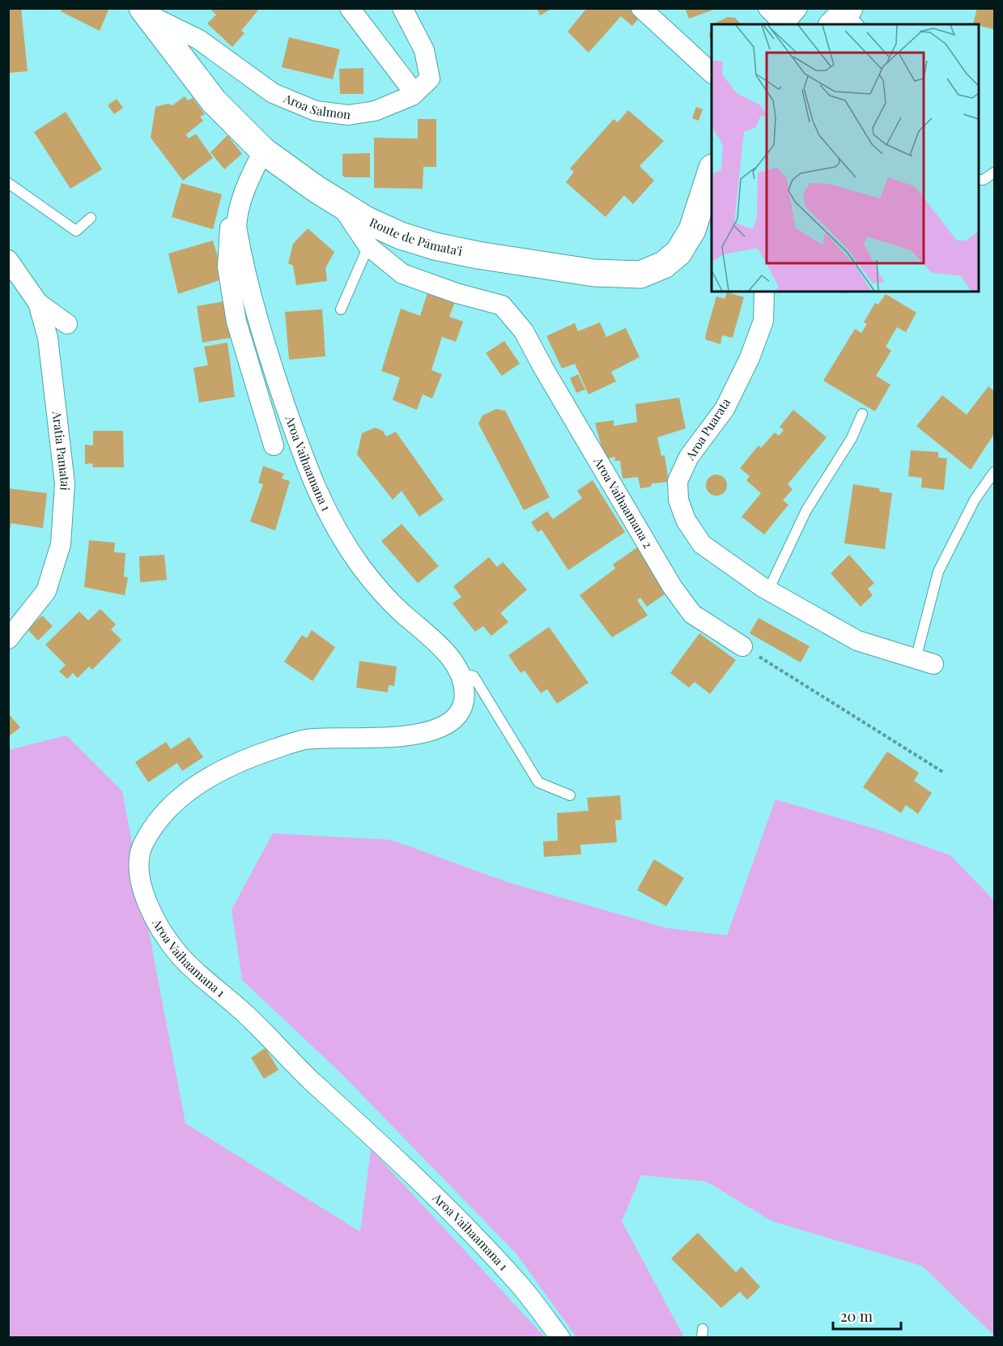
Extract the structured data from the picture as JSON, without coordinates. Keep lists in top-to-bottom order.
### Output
{
  "streets": {
    "main road": ["Route de Pāmata'i"],
    "street": [
      "Aroa Salmon",
      "Aroa Puarata",
      "Aratia Pamatai",
      "Aroa Vaihaamana 1",
      "Aroa Vaihaamana 2"
    ]
  },
  "crossings": [
    ["Aroa Salmon", "Route de Pāmata'i"],
    ["Route de Pāmata'i", "Aroa Vaihaamana 1"],
    ["Route de Pāmata'i", "Aroa Vaihaamana 2"]
  ],
  "scale_bar": "20 m"
}
